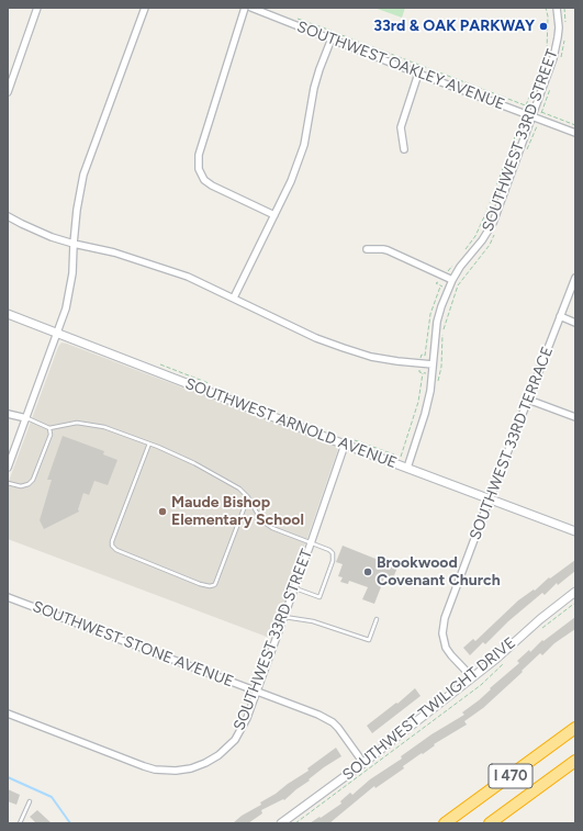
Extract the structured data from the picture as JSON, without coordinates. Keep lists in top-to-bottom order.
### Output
{
  "streets": {
    "highway": ["I 470"],
    "street": [
      "SOUTHWEST OAKLEY AVENUE",
      "SOUTHWEST 33RD STREET",
      "SOUTHWEST ARNOLD AVENUE",
      "SOUTHWEST 33RD TERRACE",
      "SOUTHWEST STONE AVENUE",
      "SOUTHWEST TWILIGHT DRIVE"
    ]
  },
  "crossings": [
    ["SOUTHWEST OAKLEY AVENUE", "SOUTHWEST 33RD STREET"],
    ["SOUTHWEST 33RD STREET", "SOUTHWEST ARNOLD AVENUE"],
    ["SOUTHWEST 33RD STREET", "SOUTHWEST STONE AVENUE"],
    ["SOUTHWEST ARNOLD AVENUE", "SOUTHWEST 33RD TERRACE"],
    ["SOUTHWEST 33RD TERRACE", "SOUTHWEST TWILIGHT DRIVE"],
    ["SOUTHWEST STONE AVENUE", "SOUTHWEST TWILIGHT DRIVE"]
  ],
  "places": ["33rd & OAK PARKWAY", "Maude Bishop Elementary School", "Brookwood Covenant Church"]
}
